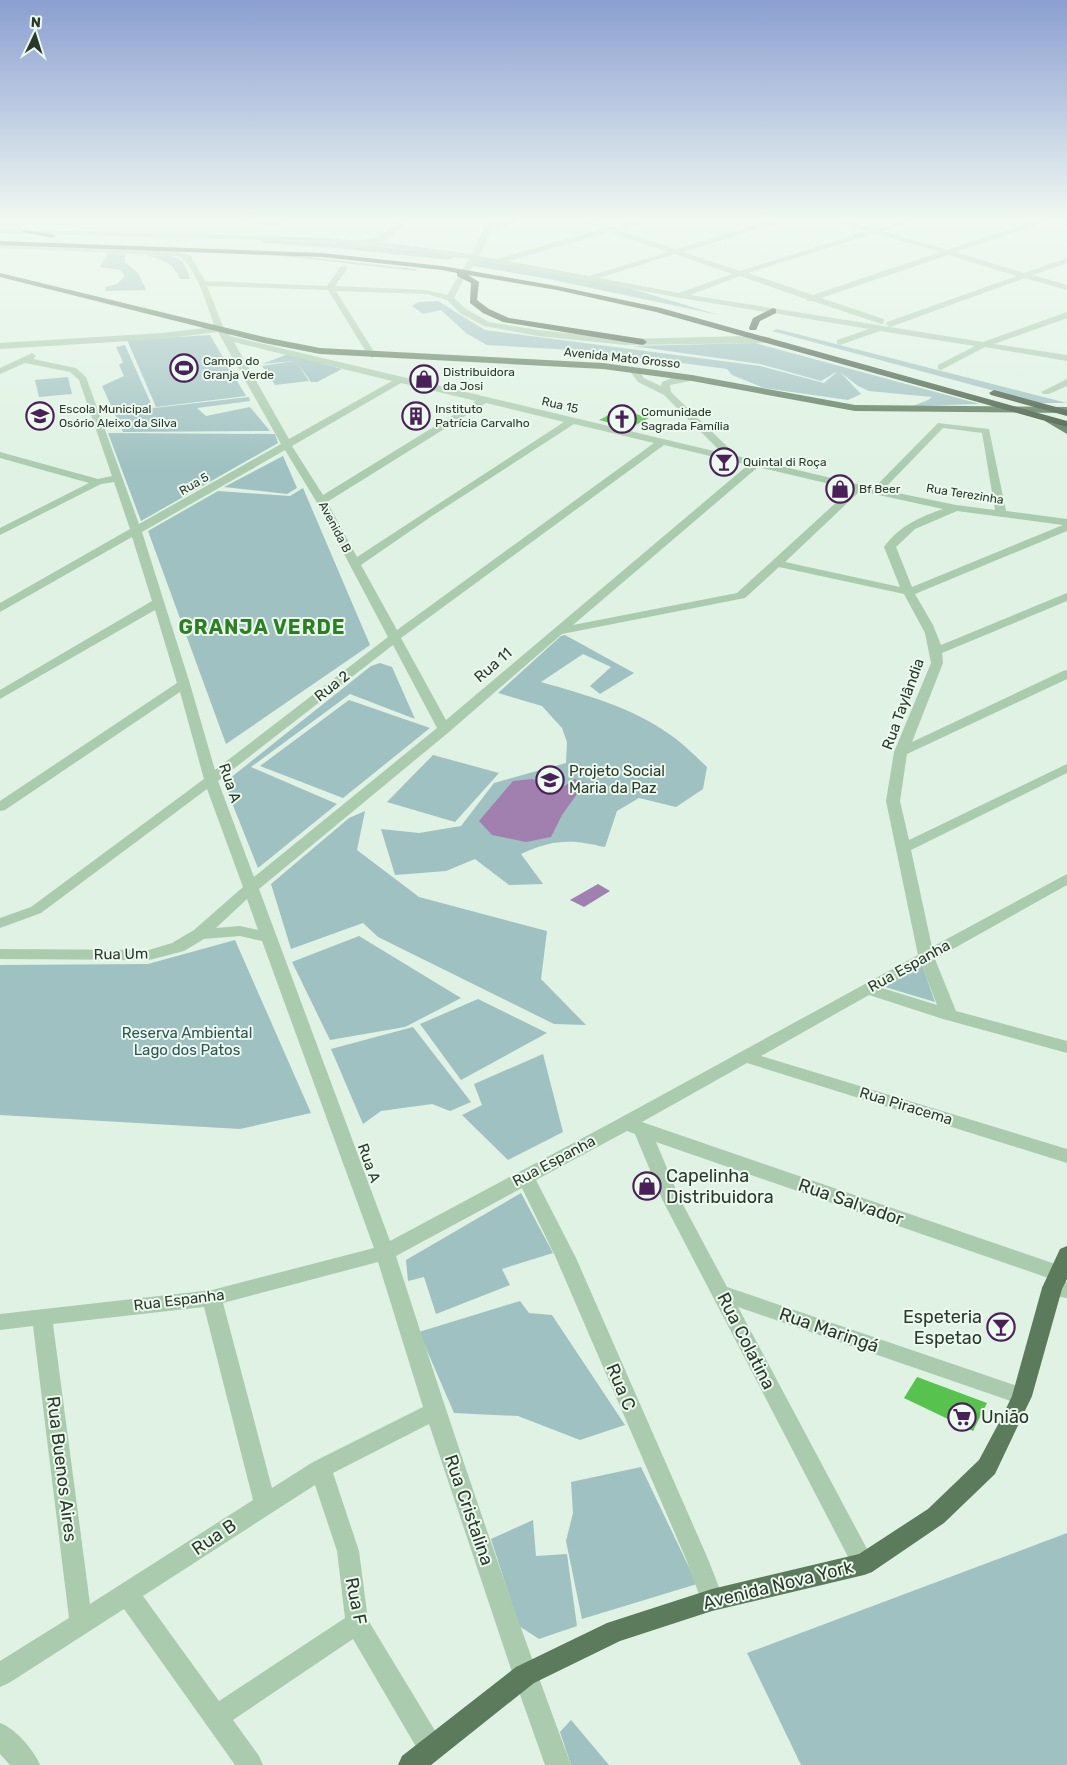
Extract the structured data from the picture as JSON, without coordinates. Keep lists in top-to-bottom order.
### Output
{
  "streets": {
    "main road": ["Avenida Mato Grosso", "Avenida Nova York"],
    "street": [
      "Rua 15",
      "Rua 5",
      "Rua Terezinha",
      "Avenida B",
      "Rua 11",
      "Rua 2",
      "Rua Taylândia",
      "Rua A",
      "Rua Um",
      "Rua Espanha",
      "Rua Piracema",
      "Rua Salvador",
      "Rua Maringá",
      "Rua Colatina",
      "Rua C",
      "Rua Buenos Aires",
      "Rua Cristalina",
      "Rua B",
      "Rua F"
    ]
  },
  "crossings": [
    ["Avenida Mato Grosso", "Avenida B"],
    ["Rua 15", "Rua 5"],
    ["Rua 15", "Rua Terezinha"],
    ["Rua 15", "Avenida B"],
    ["Rua 15", "Rua 11"],
    ["Rua 15", "Rua 2"],
    ["Rua 5", "Avenida B"],
    ["Rua 5", "Rua A"],
    ["Rua Terezinha", "Rua Taylândia"],
    ["Avenida B", "Rua 11"],
    ["Avenida B", "Rua 2"],
    ["Rua 11", "Rua A"],
    ["Rua 11", "Rua Um"],
    ["Rua 2", "Rua A"],
    ["Rua Taylândia", "Rua Espanha"],
    ["Rua A", "Rua Um"],
    ["Rua A", "Rua Espanha"],
    ["Rua A", "Rua Cristalina"],
    ["Rua Espanha", "Rua Piracema"],
    ["Rua Espanha", "Rua Salvador"],
    ["Rua Espanha", "Rua Colatina"],
    ["Rua Espanha", "Rua C"],
    ["Rua Espanha", "Rua Buenos Aires"],
    ["Rua Espanha", "Rua Cristalina"],
    ["Rua Salvador", "Rua Colatina"],
    ["Rua Salvador", "Avenida Nova York"],
    ["Rua Maringá", "Rua Colatina"],
    ["Rua Maringá", "Avenida Nova York"],
    ["Rua Colatina", "Avenida Nova York"],
    ["Rua C", "Avenida Nova York"],
    ["Rua Buenos Aires", "Rua B"],
    ["Rua Cristalina", "Rua B"],
    ["Rua Cristalina", "Avenida Nova York"],
    ["Rua B", "Rua F"],
    ["Avenida Nova York", "Rua F"]
  ],
  "districts": ["GRANJA VERDE"],
  "parks": ["Reserva Ambiental Lago dos Patos"],
  "places": {
    "sports": ["Campo do Granja Verde"],
    "shop": ["Distribuidora da Josi", "Bf Beer", "Capelinha Distribuidora"],
    "school or university": ["Escola Municipal Osório Aleixo da Silva", "Projeto Social Maria da Paz"],
    "building": ["Instituto Patrícia Carvalho"],
    "church": ["Comunidade Sagrada Família"],
    "bar": ["Quintal di Roça", "Espeteria Espetao"],
    "supermarket": ["União"]
  },
  "north": "top"
}
